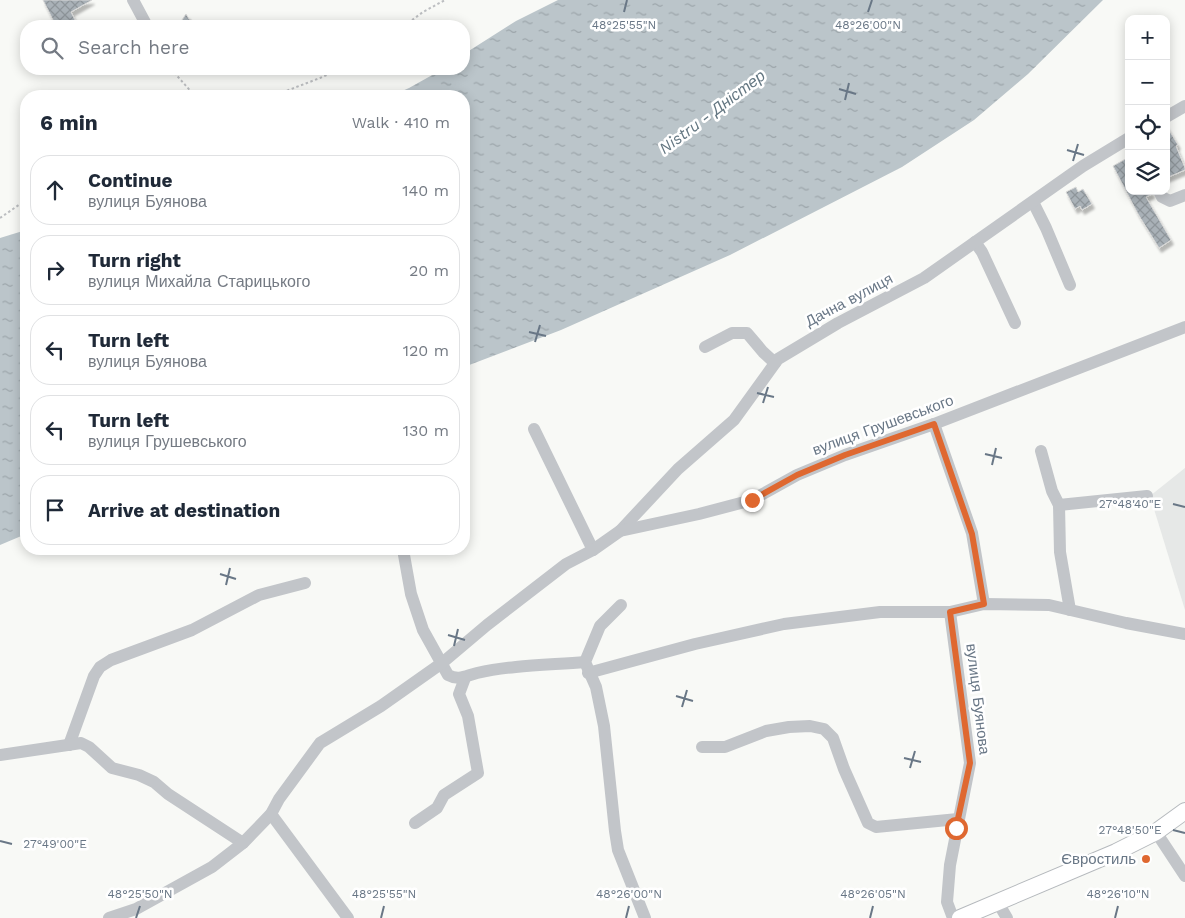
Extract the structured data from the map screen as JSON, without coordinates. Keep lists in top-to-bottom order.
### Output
{
  "streets": {
    "street": ["Дачна вулиця", "вулиця Грушевського", "вулиця Буянова"]
  },
  "crossings": [
    ["Дачна вулиця", "вулиця Грушевського"]
  ],
  "water": ["Nistru - Дністер"],
  "places": ["Євростиль"],
  "page": {
    "map_buttons": ["+", "−"],
    "search": "Search here",
    "heading": ["6 min", "Walk · 410 m"],
    "list": [
      ["Continue", "вулиця Буянова", "140 m"],
      ["Turn right", "вулиця Михайла Старицького", "20 m"],
      ["Turn left", "вулиця Буянова", "120 m"],
      ["Turn left", "вулиця Грушевського", "130 m"],
      "Arrive at destination"
    ]
  },
  "coordinates": [
    "48°25'55\"N",
    "48°26'00\"N",
    "27°48'40\"E",
    "27°48'50\"E",
    "27°49'00\"E",
    "48°25'50\"N",
    "48°26'05\"N",
    "48°26'10\"N"
  ]
}
